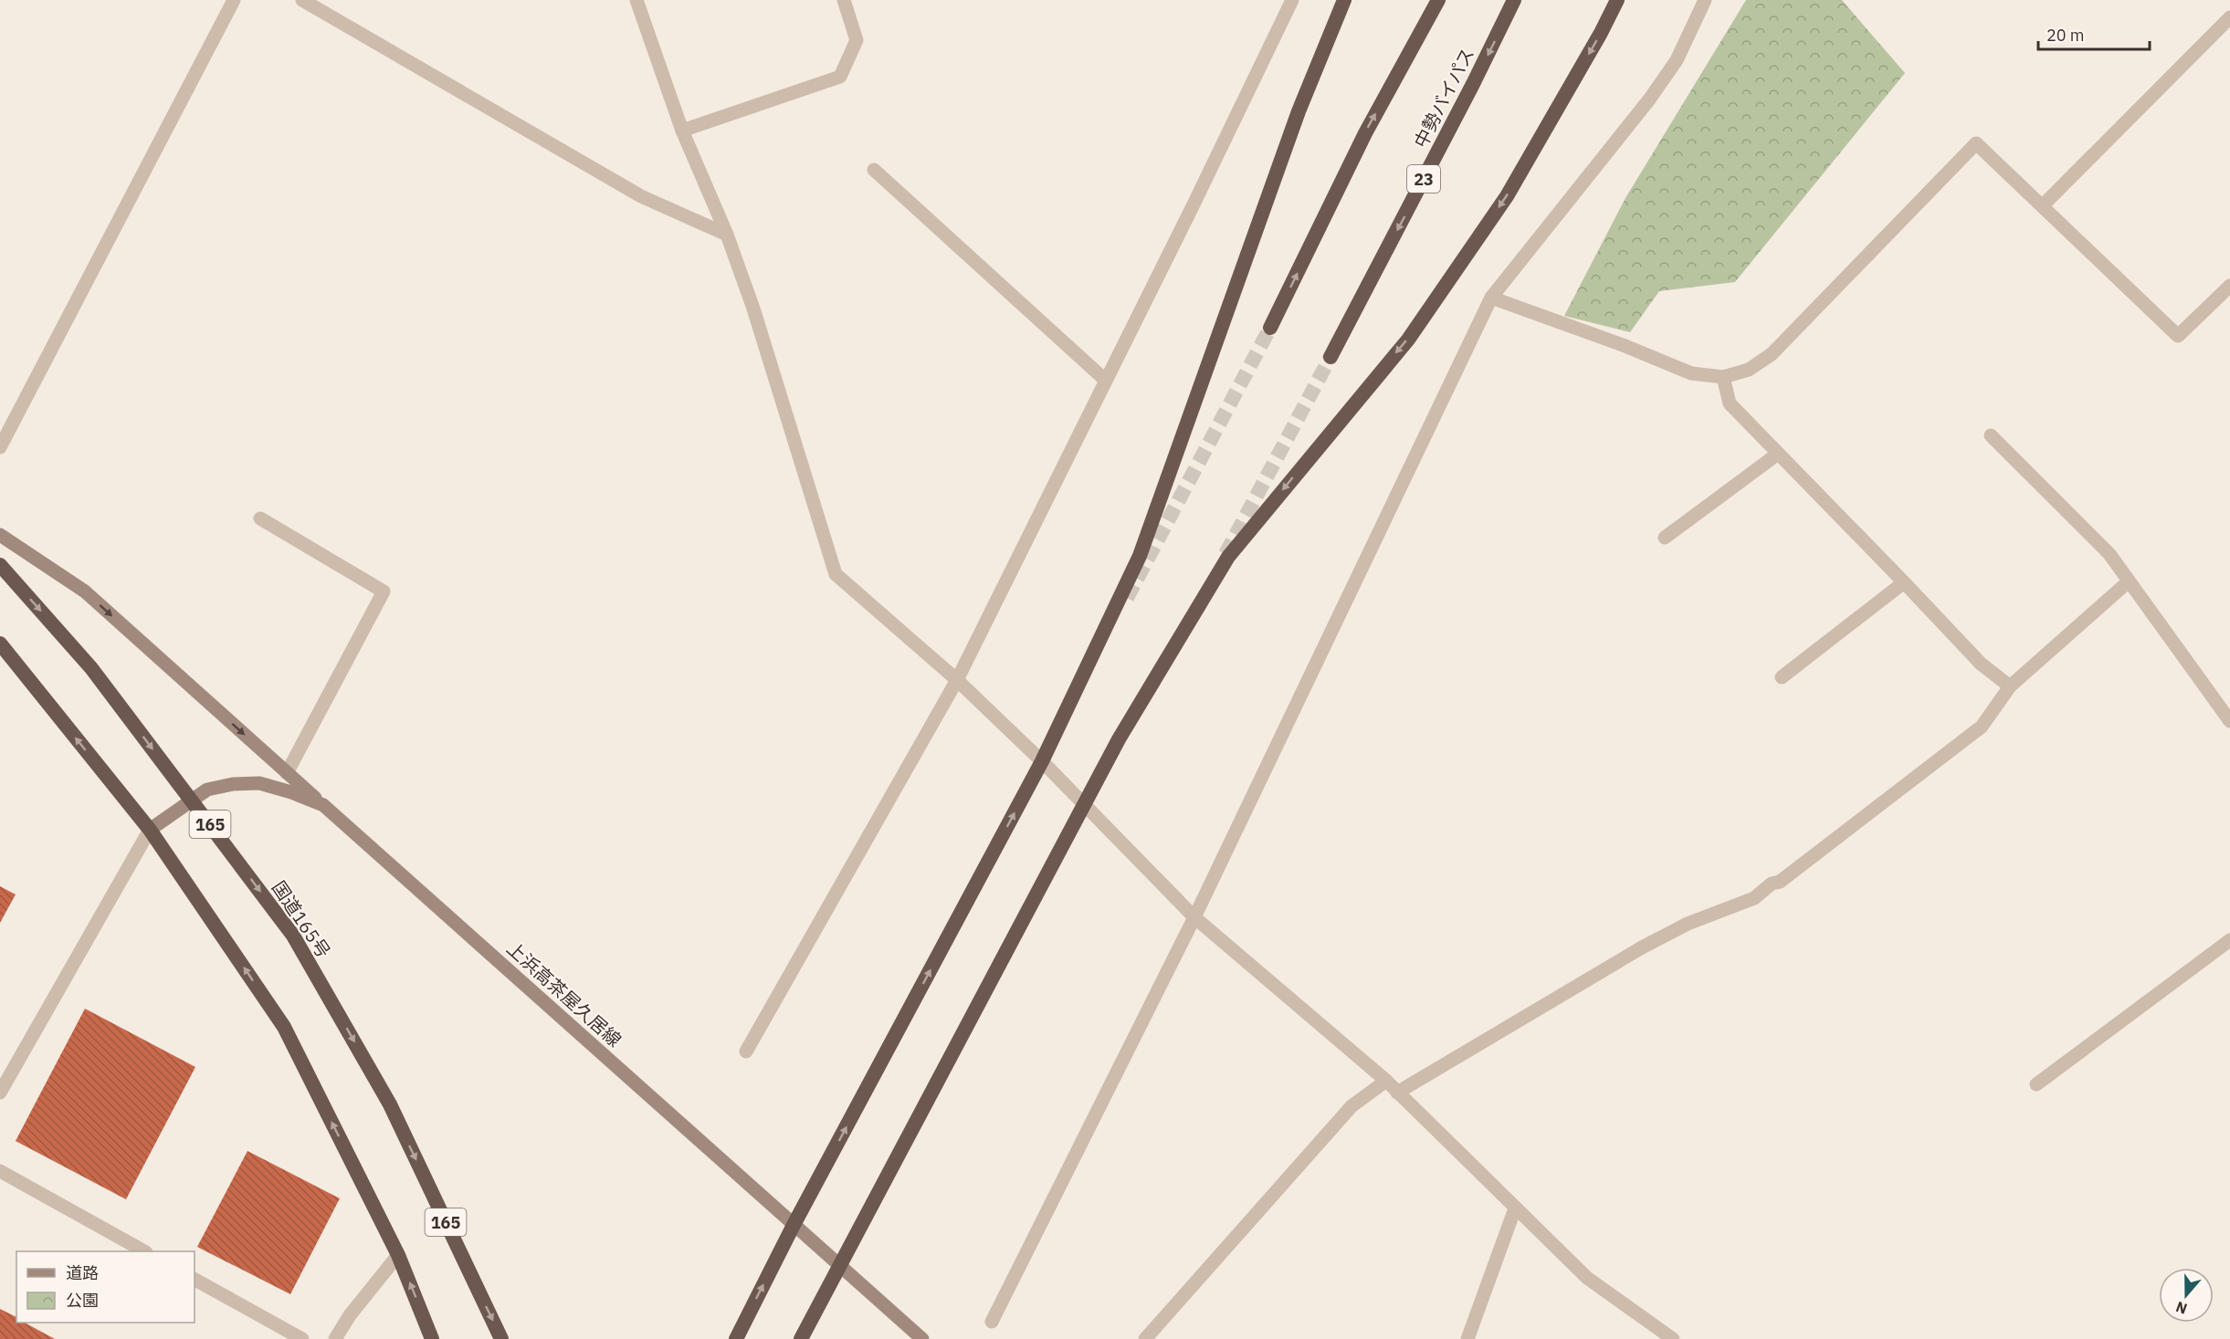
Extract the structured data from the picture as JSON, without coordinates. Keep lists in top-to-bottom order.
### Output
{
  "streets": {
    "highway": [
      "中勢バイパス",
      "23",
      "165",
      "国道165号"
    ],
    "main road": ["上浜高茶屋久居線"]
  },
  "crossings": [
    ["国道165号", "上浜高茶屋久居線"]
  ],
  "legend": ["道路", "公園"],
  "scale_bar": "20 m",
  "north": "bottom"
}
